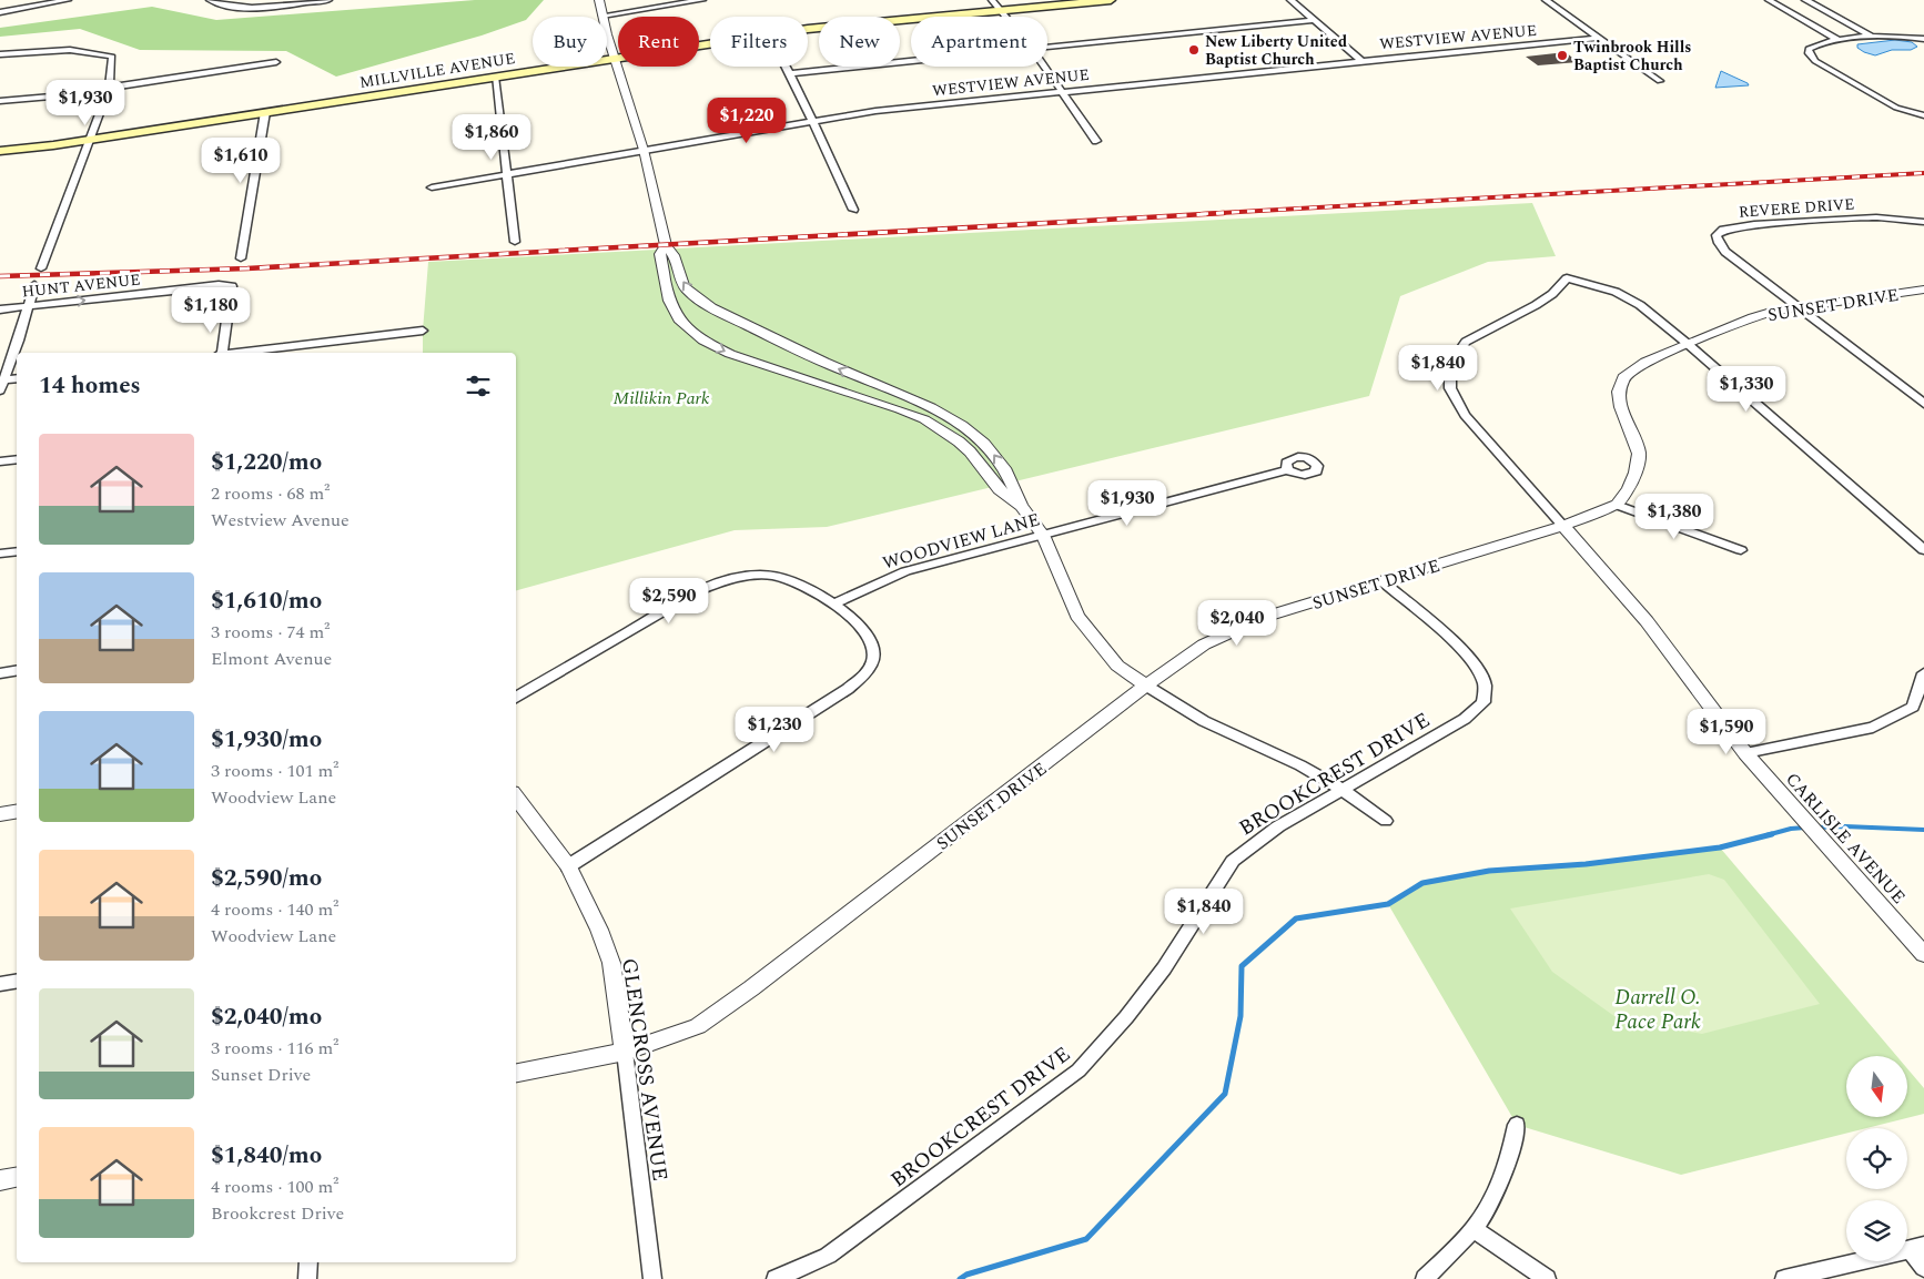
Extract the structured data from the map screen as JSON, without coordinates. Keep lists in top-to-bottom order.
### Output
{
  "streets": {
    "main road": ["MILLVILLE AVENUE"],
    "street": [
      "WESTVIEW AVENUE",
      "REVERE DRIVE",
      "HUNT AVENUE",
      "SUNSET DRIVE",
      "WOODVIEW LANE",
      "BROOKCREST DRIVE",
      "CARLISLE AVENUE",
      "GLENCROSS AVENUE"
    ]
  },
  "crossings": [
    ["REVERE DRIVE", "SUNSET DRIVE"],
    ["SUNSET DRIVE", "BROOKCREST DRIVE"],
    ["SUNSET DRIVE", "CARLISLE AVENUE"],
    ["SUNSET DRIVE", "GLENCROSS AVENUE"]
  ],
  "parks": ["Millikin Park", "Darrell O. Pace Park"],
  "places": ["New Liberty United Baptist Church", "Twinbrook Hills Baptist Church"],
  "north": "bottom",
  "page": {
    "chip": [
      "Buy",
      "Rent",
      "Filters",
      "New",
      "Apartment"
    ],
    "price": [
      "$1,930",
      "$1,220",
      "$1,860",
      "$1,610",
      "$1,180",
      "$1,840",
      "$1,330",
      "$1,930",
      "$1,380",
      "$2,590",
      "$2,040",
      "$1,230",
      "$1,590",
      "$1,840"
    ],
    "heading": "14 homes",
    "list": [
      {
        "name": "$1,220/mo",
        "note": "2 rooms · 68 m² · Westview Avenue"
      },
      {
        "name": "$1,610/mo",
        "note": "3 rooms · 74 m² · Elmont Avenue"
      },
      {
        "name": "$1,930/mo",
        "note": "3 rooms · 101 m² · Woodview Lane"
      },
      {
        "name": "$2,590/mo",
        "note": "4 rooms · 140 m² · Woodview Lane"
      },
      {
        "name": "$2,040/mo",
        "note": "3 rooms · 116 m² · Sunset Drive"
      },
      {
        "name": "$1,840/mo",
        "note": "4 rooms · 100 m² · Brookcrest Drive"
      }
    ]
  }
}
